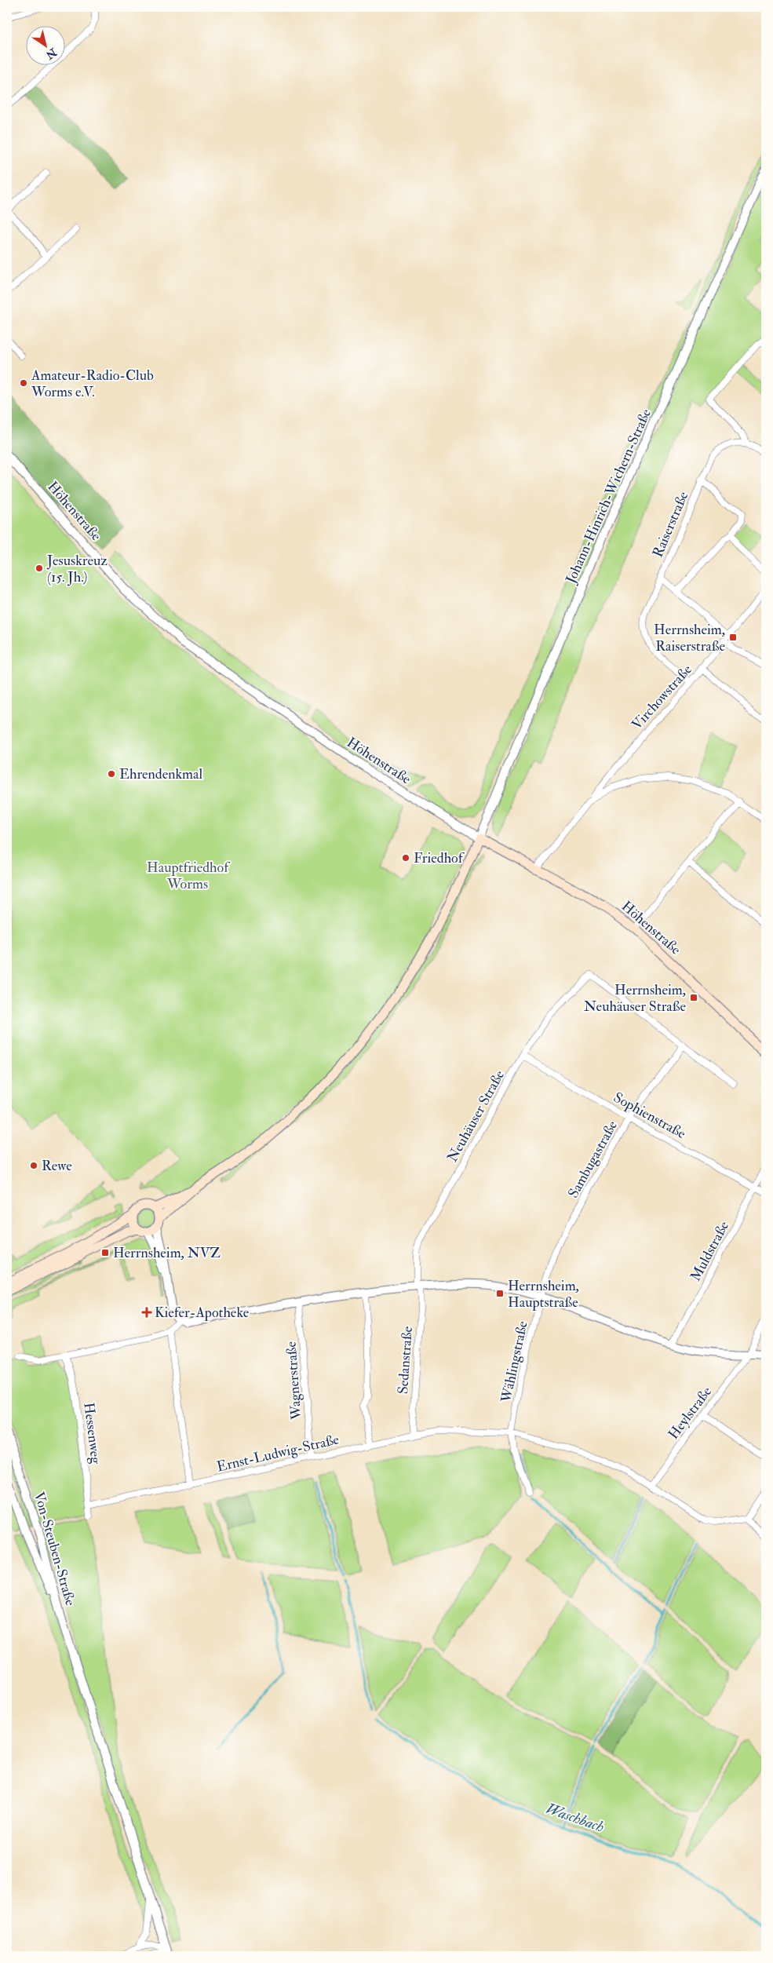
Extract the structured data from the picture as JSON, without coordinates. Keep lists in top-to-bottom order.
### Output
{
  "streets": {
    "main road": ["Höhenstraße"],
    "street": [
      "Johann-Hinrich-Wichern-Straße",
      "Raiserstraße",
      "Virchowstraße",
      "Sophienstraße",
      "Neuhäuser Straße",
      "Sambugastraße",
      "Muldstraße",
      "Sedanstraße",
      "Wählingstraße",
      "Wagnerstraße",
      "Heylstraße",
      "Hessenweg",
      "Ernst-Ludwig-Straße",
      "Von-Steuben-Straße"
    ]
  },
  "crossings": [
    ["Johann-Hinrich-Wichern-Straße", "Höhenstraße"],
    ["Höhenstraße", "Virchowstraße"],
    ["Raiserstraße", "Virchowstraße"],
    ["Sophienstraße", "Neuhäuser Straße"],
    ["Sophienstraße", "Sambugastraße"],
    ["Sophienstraße", "Muldstraße"],
    ["Neuhäuser Straße", "Sambugastraße"],
    ["Neuhäuser Straße", "Sedanstraße"],
    ["Sambugastraße", "Wählingstraße"],
    ["Sedanstraße", "Ernst-Ludwig-Straße"],
    ["Wählingstraße", "Ernst-Ludwig-Straße"],
    ["Wagnerstraße", "Ernst-Ludwig-Straße"],
    ["Heylstraße", "Ernst-Ludwig-Straße"],
    ["Hessenweg", "Ernst-Ludwig-Straße"]
  ],
  "water": ["Waschbach"],
  "parks": ["Hauptfriedhof Worms"],
  "places": {
    "other": [
      "Amateur-Radio-Club Worms e.V.",
      "Jesuskreuz (15. Jh.)",
      "Ehrendenkmal",
      "Friedhof",
      "Rewe"
    ],
    "transit": [
      "Herrnsheim, Raiserstraße",
      "Herrnsheim, Neuhäuser Straße",
      "Herrnsheim, NVZ",
      "Herrnsheim, Hauptstraße"
    ],
    "health": ["Kiefer-Apotheke"]
  },
  "north": "bottom right"
}
